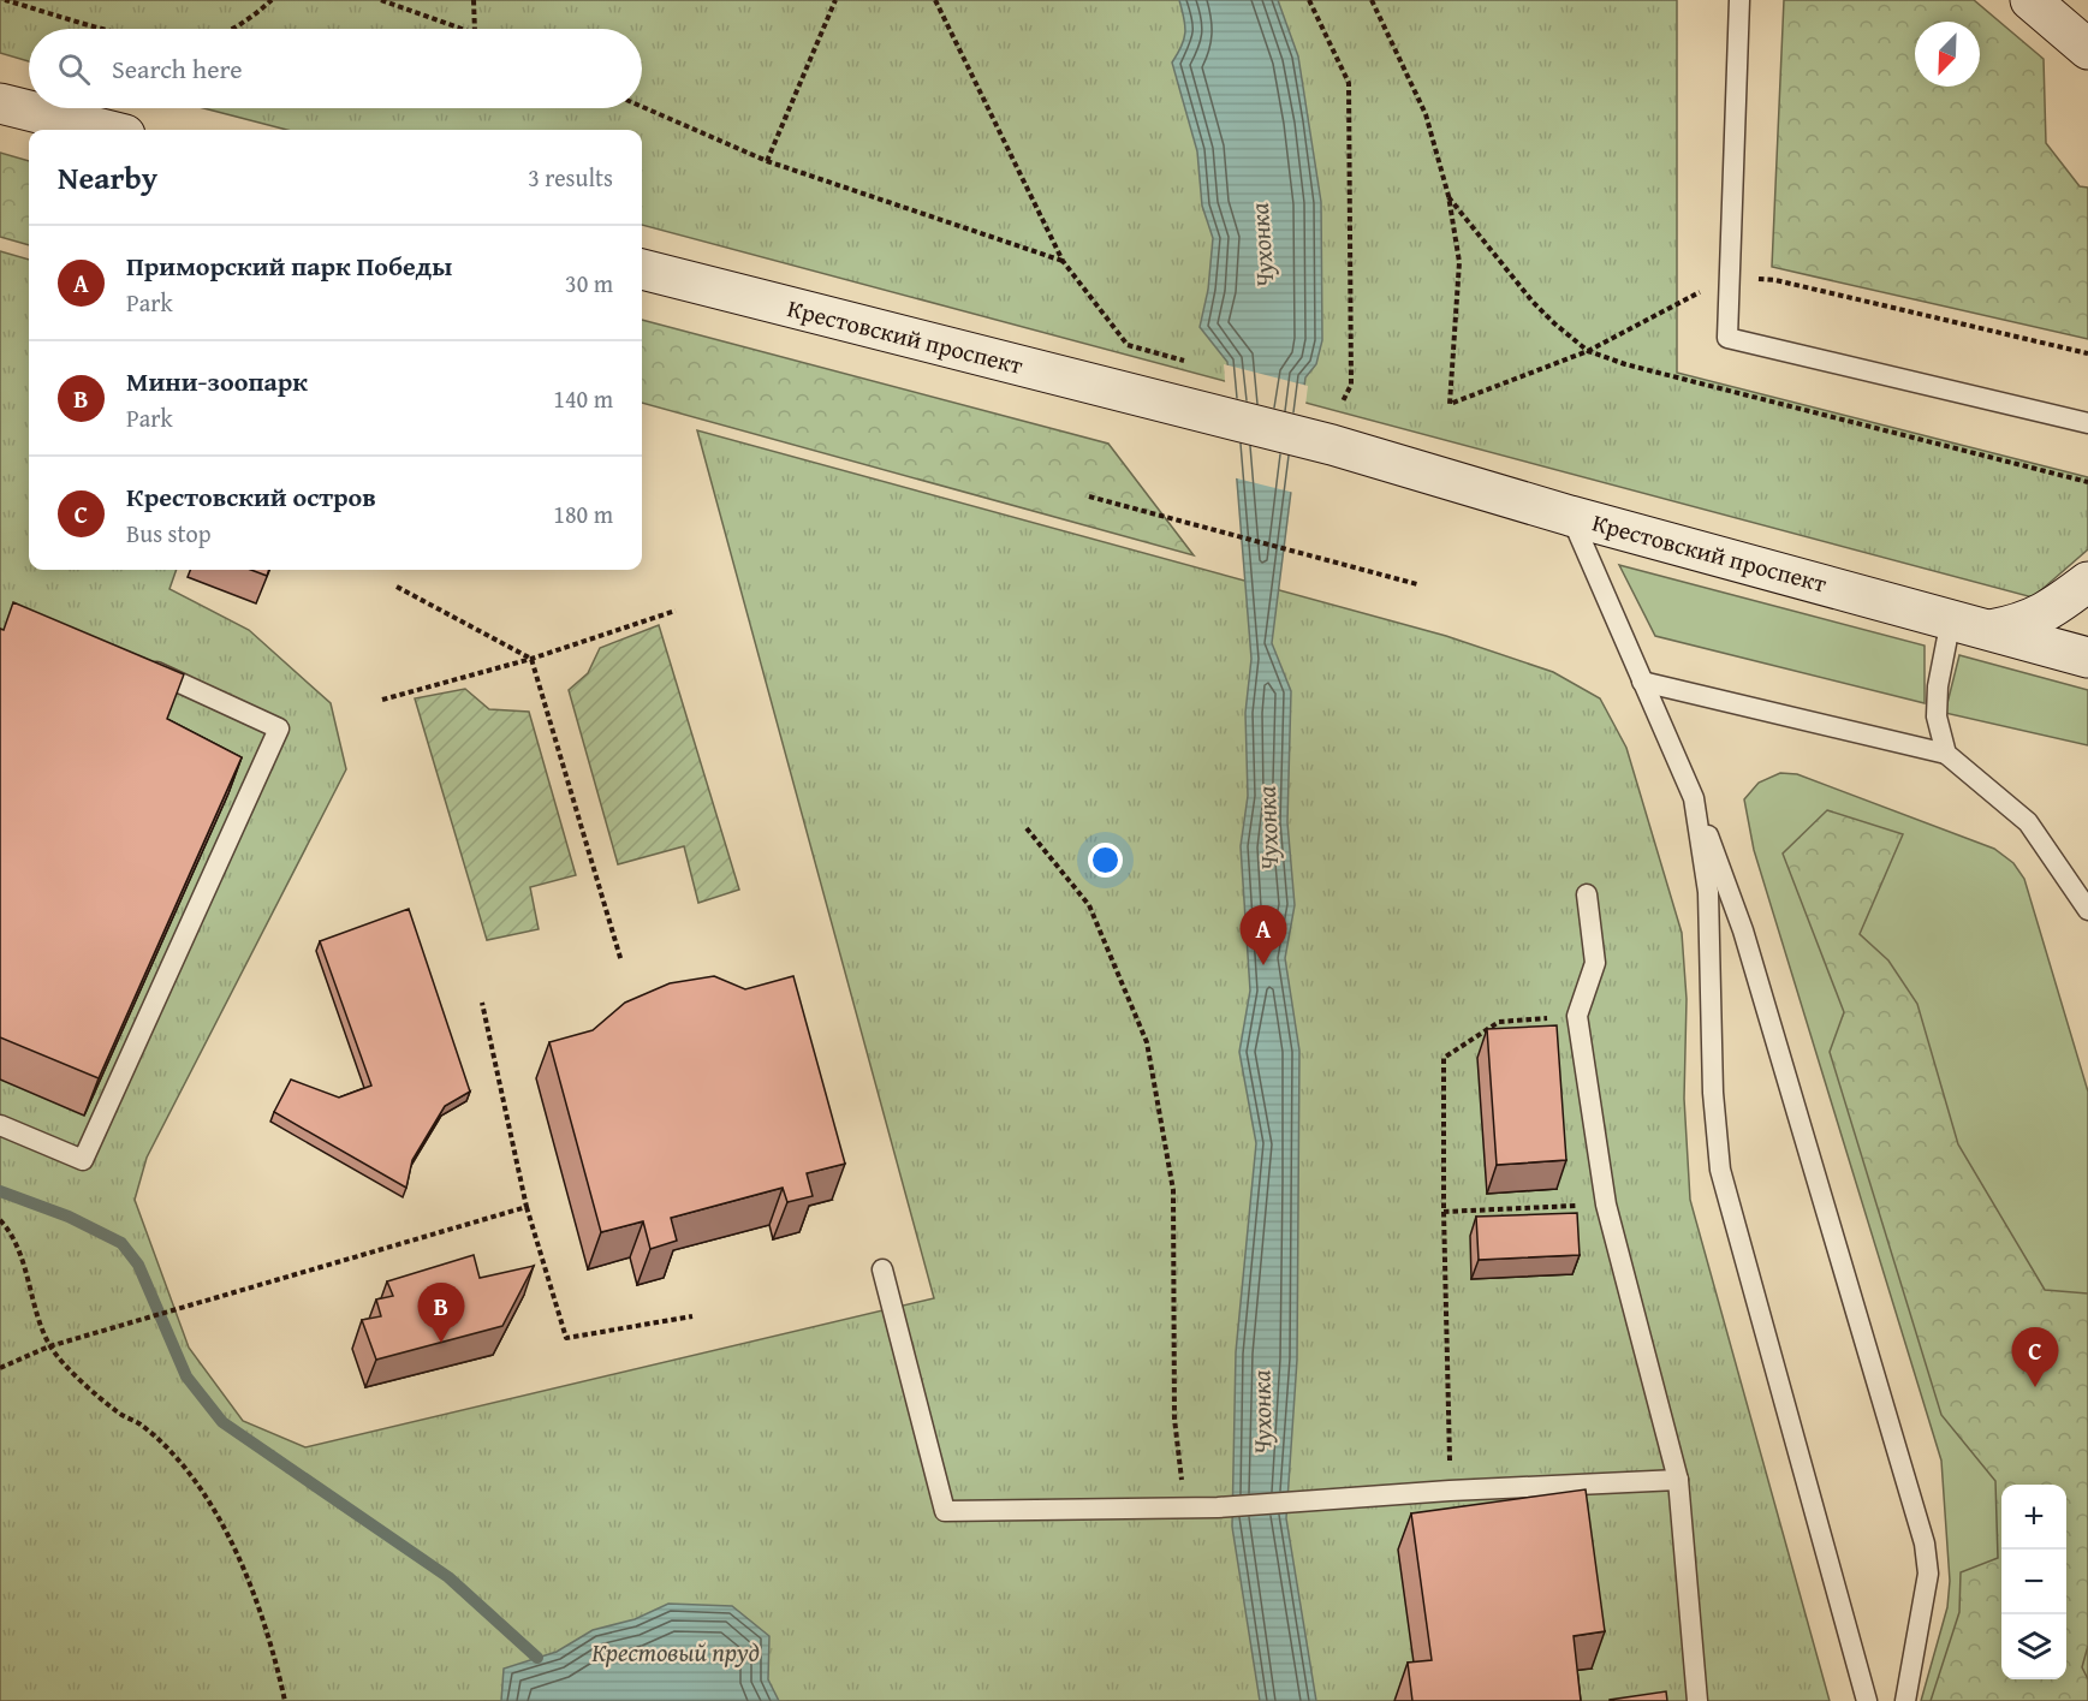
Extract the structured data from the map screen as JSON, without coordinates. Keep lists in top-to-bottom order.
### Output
{
  "streets": {
    "street": ["Крестовский проспект"]
  },
  "water": ["Чухонка", "Крестовый пруд"],
  "north": "bottom left",
  "page": {
    "search": "Search here",
    "heading": ["Nearby", "3 results"],
    "list": [
      {
        "mark": "A",
        "name": "Приморский парк Победы",
        "note": "Park",
        "value": "30 m"
      },
      {
        "mark": "B",
        "name": "Мини-зоопарк",
        "note": "Park",
        "value": "140 m"
      },
      {
        "mark": "C",
        "name": "Крестовский остров",
        "note": "Bus stop",
        "value": "180 m"
      }
    ],
    "pins": ["A", "B", "C"],
    "map_buttons": ["+", "−"]
  }
}
